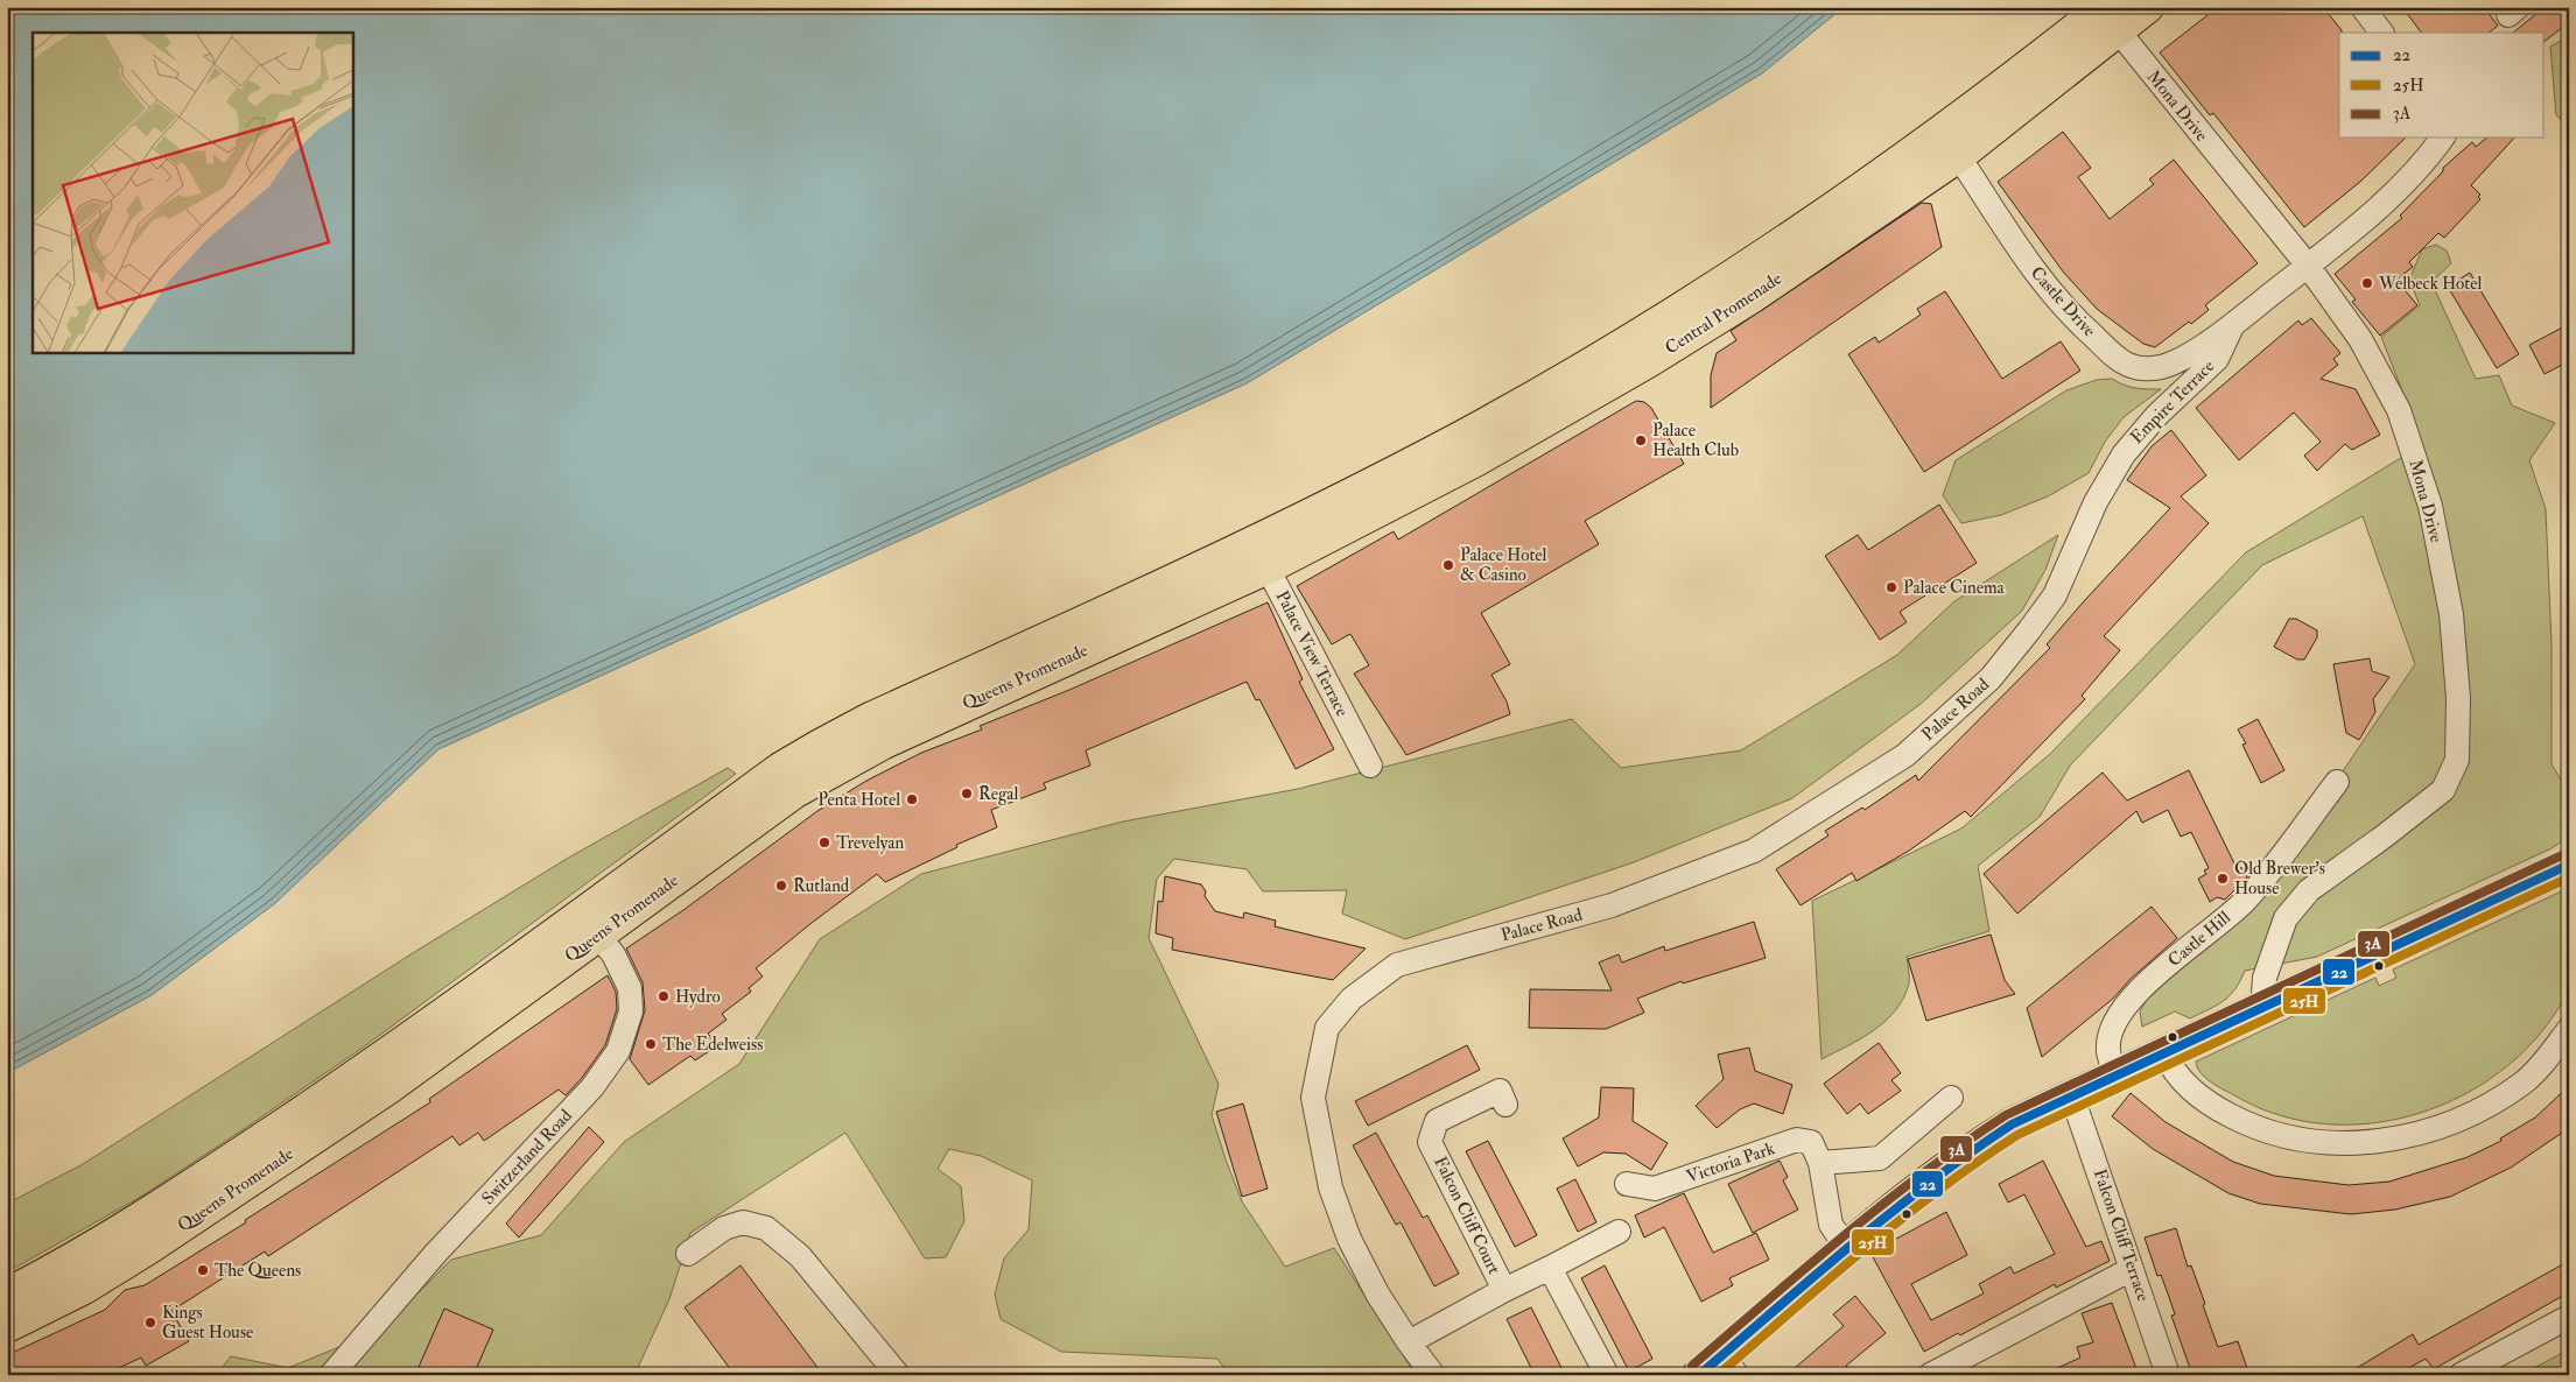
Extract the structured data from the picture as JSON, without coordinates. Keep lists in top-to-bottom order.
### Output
{
  "streets": {
    "main road": ["Central Promenade", "Queens Promenade"],
    "street": [
      "Mona Drive",
      "Castle Drive",
      "Empire Terrace",
      "Palace View Terrace",
      "Palace Road",
      "Castle Hill",
      "Switzerland Road",
      "Victoria Park",
      "Falcon Cliff Court",
      "Falcon Cliff Terrace"
    ]
  },
  "crossings": [
    ["Mona Drive", "Central Promenade"],
    ["Mona Drive", "Empire Terrace"],
    ["Castle Drive", "Central Promenade"],
    ["Castle Drive", "Empire Terrace"],
    ["Central Promenade", "Palace View Terrace"],
    ["Central Promenade", "Queens Promenade"],
    ["Empire Terrace", "Palace Road"],
    ["Palace View Terrace", "Queens Promenade"],
    ["Queens Promenade", "Switzerland Road"],
    ["Palace Road", "Falcon Cliff Court"]
  ],
  "places": [
    "Welbeck Hotel",
    "Palace Health Club",
    "Palace Hotel & Casino",
    "Palace Cinema",
    "Regal",
    "Penta Hotel",
    "Trevelyan",
    "Old Brewer's House",
    "Rutland",
    "Hydro",
    "The Edelweiss",
    "The Queens",
    "Kings Guest House"
  ],
  "lines": ["transit line 3A", "transit line 22", "transit line 25H"],
  "legend": ["22", "25H", "3A"]
}
